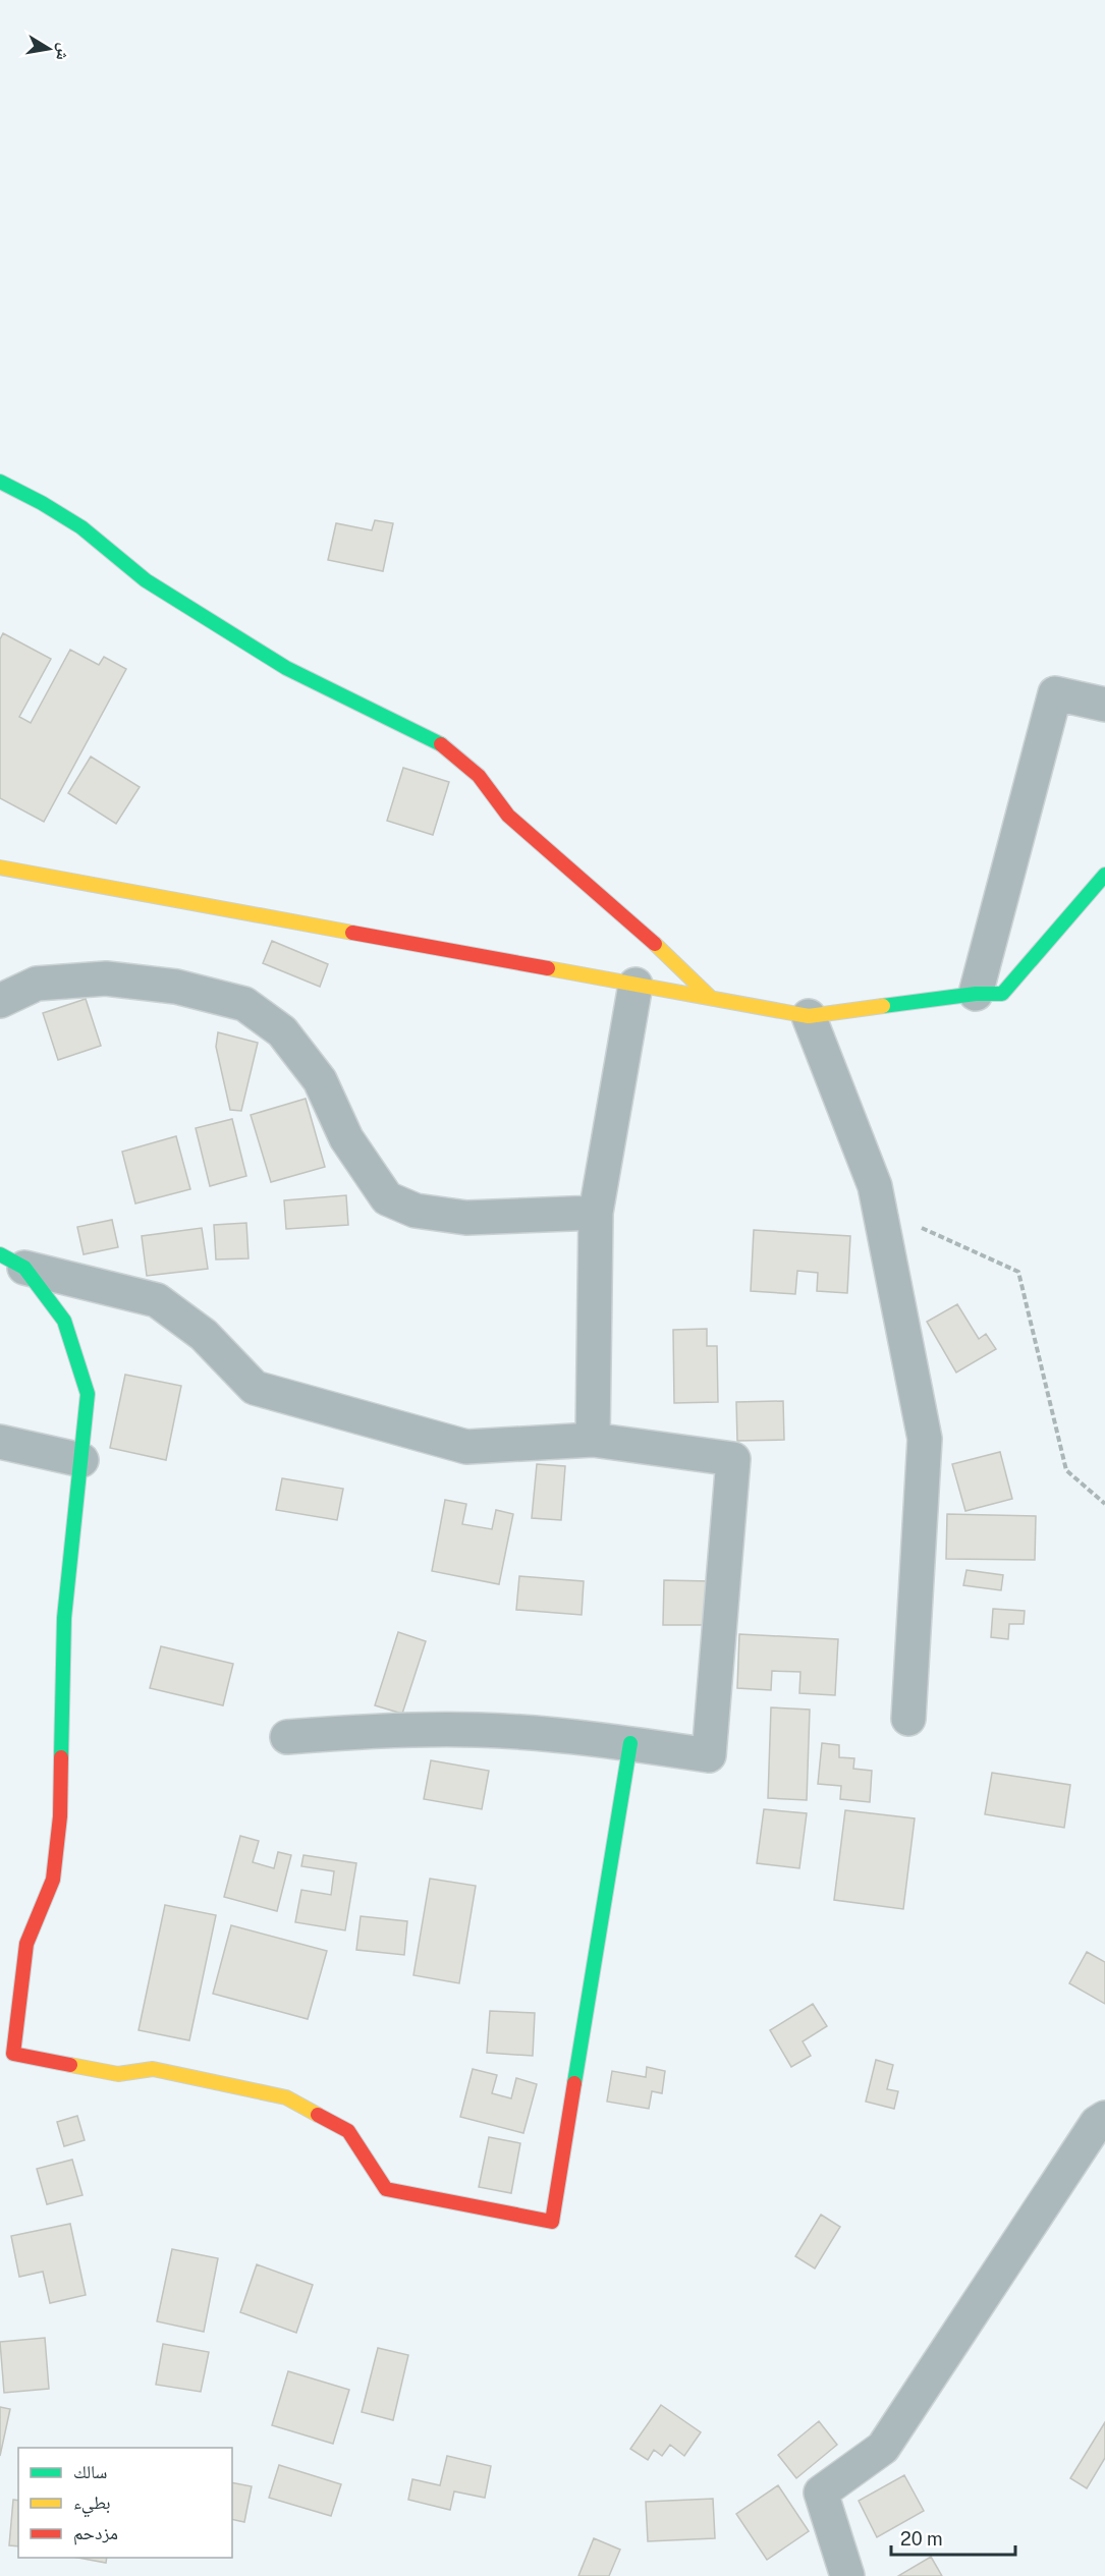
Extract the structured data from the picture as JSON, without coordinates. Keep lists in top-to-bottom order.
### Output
{
  "legend": ["سالك", "بطيء", "مزدحم"],
  "scale_bar": "20 m",
  "north": "right"
}
